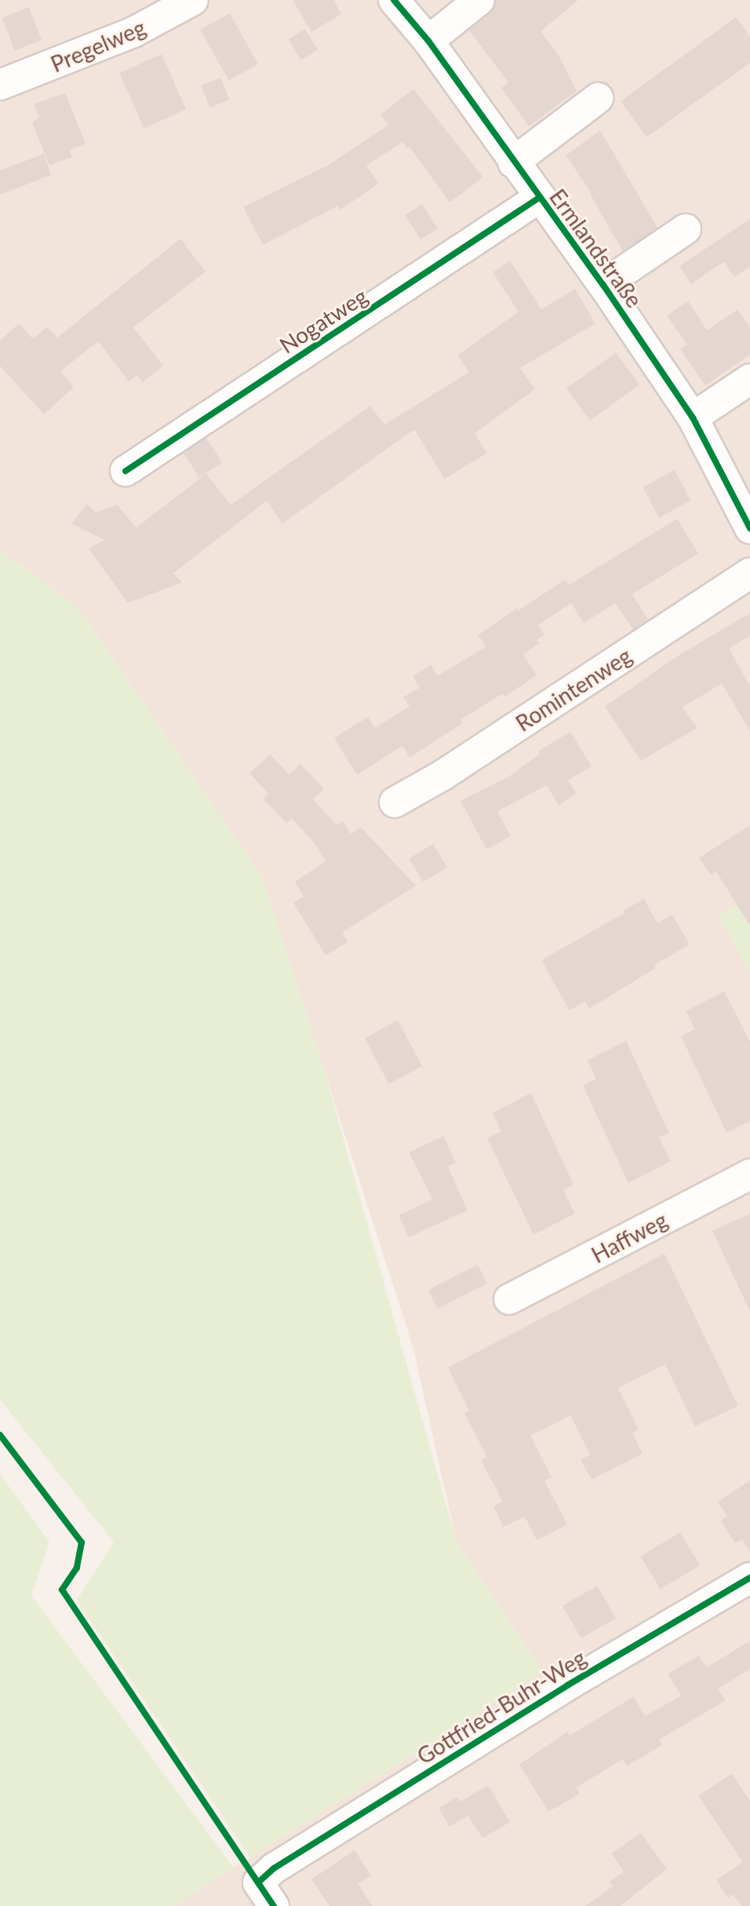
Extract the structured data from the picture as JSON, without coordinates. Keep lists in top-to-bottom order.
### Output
{
  "streets": {
    "street": [
      "Pregelweg",
      "Ermlandstraße",
      "Nogatweg",
      "Romintenweg",
      "Haffweg",
      "Gottfried-Buhr-Weg"
    ]
  },
  "crossings": [
    ["Ermlandstraße", "Nogatweg"]
  ]
}
